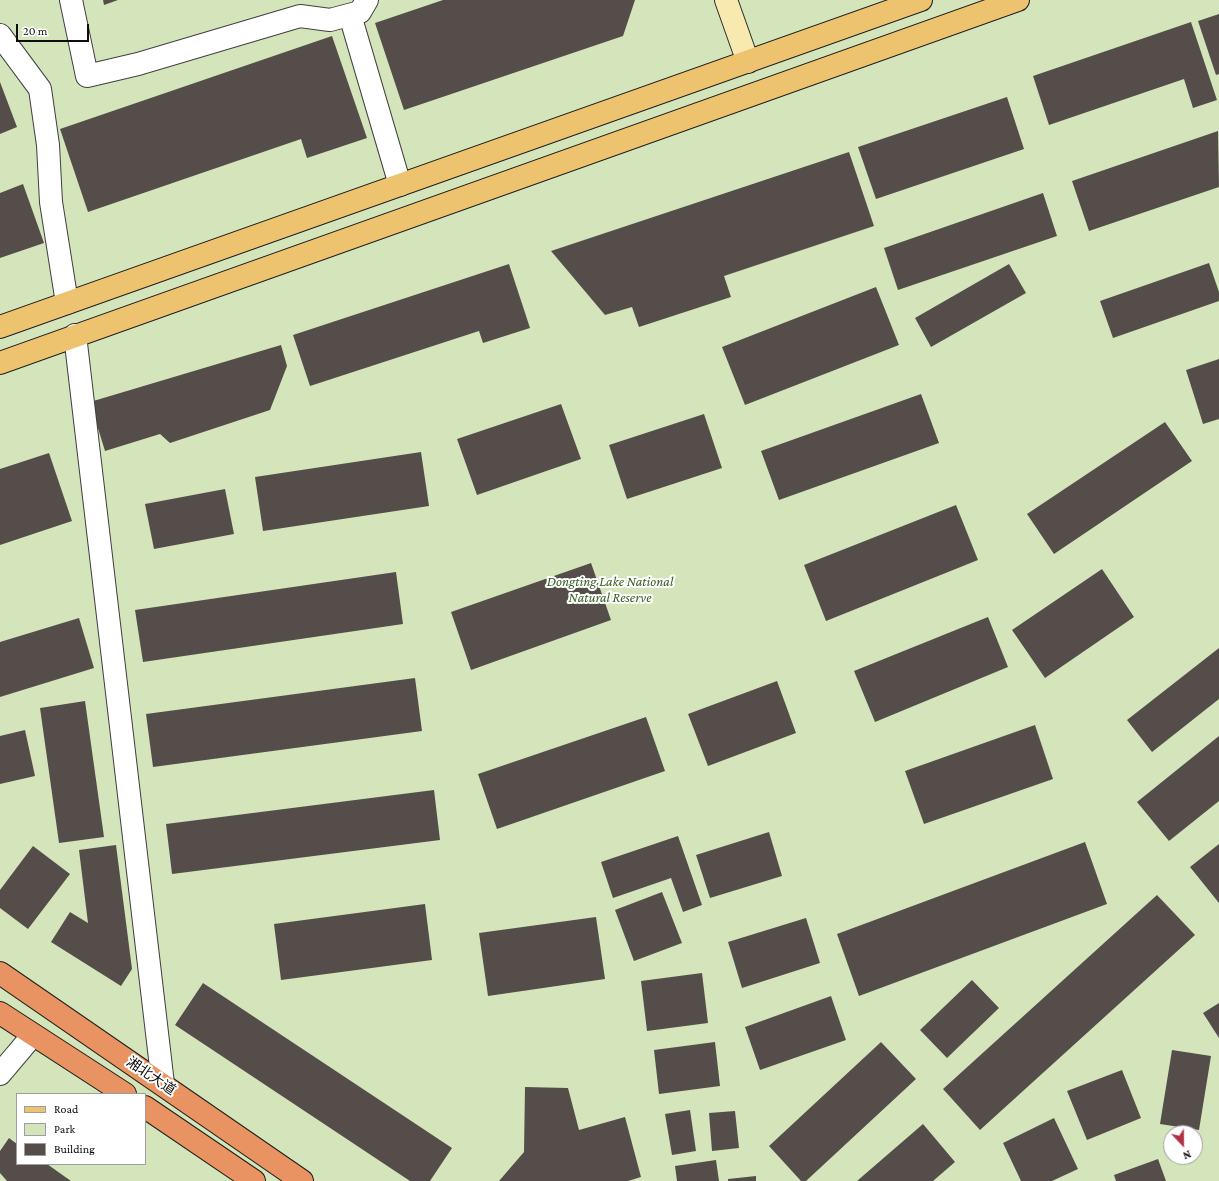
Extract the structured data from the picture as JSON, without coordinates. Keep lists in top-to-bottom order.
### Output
{
  "streets": {
    "highway": ["湘北大道"]
  },
  "parks": ["Dongting Lake National Natural Reserve"],
  "legend": ["Road", "Park", "Building"],
  "scale_bar": "20 m",
  "north": "bottom"
}
